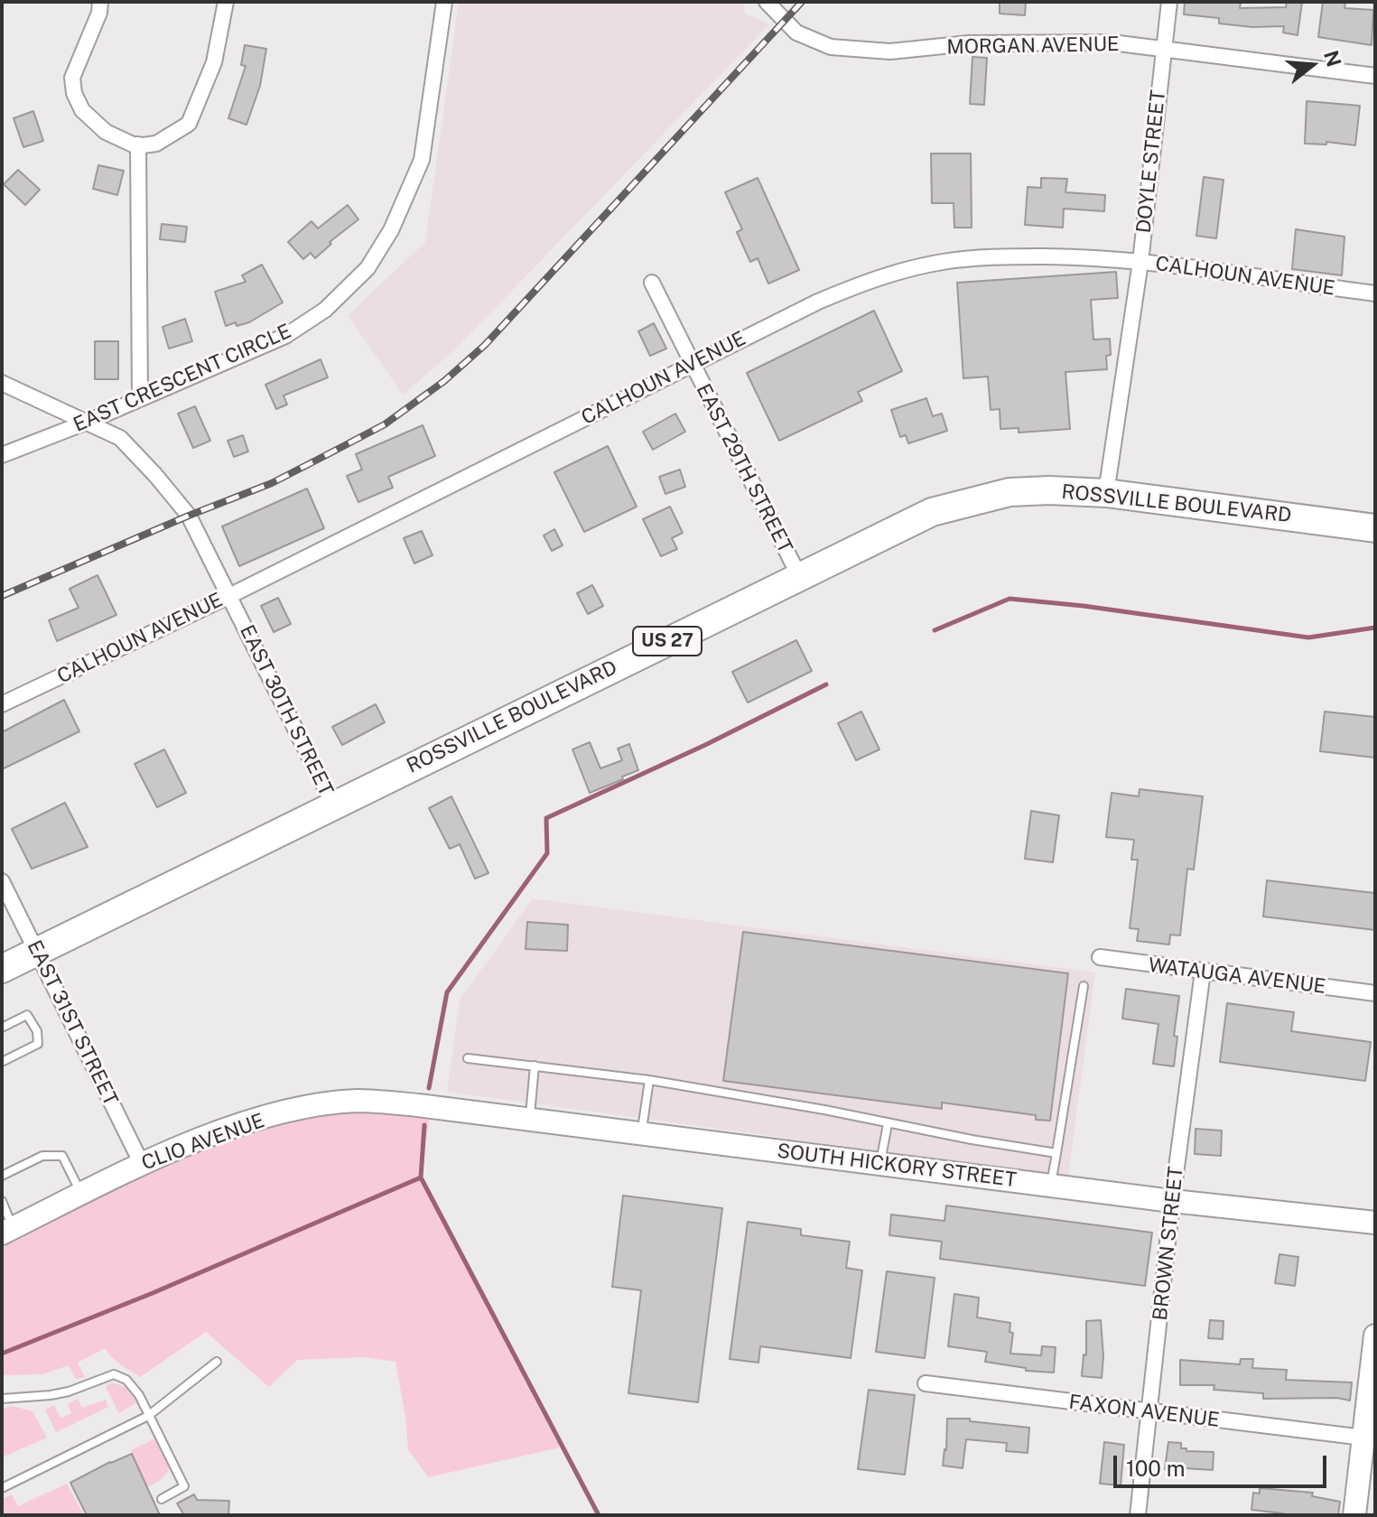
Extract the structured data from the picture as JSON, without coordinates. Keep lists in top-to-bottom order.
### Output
{
  "streets": {
    "highway": ["ROSSVILLE BOULEVARD", "US 27"],
    "street": [
      "MORGAN AVENUE",
      "DOYLE STREET",
      "CALHOUN AVENUE",
      "EAST CRESCENT CIRCLE",
      "EAST 29TH STREET",
      "EAST 30TH STREET",
      "WATAUGA AVENUE",
      "EAST 31ST STREET",
      "CLIO AVENUE",
      "SOUTH HICKORY STREET",
      "BROWN STREET",
      "FAXON AVENUE"
    ]
  },
  "crossings": [
    ["MORGAN AVENUE", "DOYLE STREET"],
    ["DOYLE STREET", "CALHOUN AVENUE"],
    ["DOYLE STREET", "ROSSVILLE BOULEVARD"],
    ["CALHOUN AVENUE", "EAST 29TH STREET"],
    ["CALHOUN AVENUE", "EAST 30TH STREET"],
    ["EAST CRESCENT CIRCLE", "EAST 30TH STREET"],
    ["EAST 29TH STREET", "ROSSVILLE BOULEVARD"],
    ["ROSSVILLE BOULEVARD", "EAST 30TH STREET"],
    ["ROSSVILLE BOULEVARD", "EAST 31ST STREET"],
    ["WATAUGA AVENUE", "BROWN STREET"],
    ["EAST 31ST STREET", "CLIO AVENUE"],
    ["CLIO AVENUE", "SOUTH HICKORY STREET"],
    ["SOUTH HICKORY STREET", "BROWN STREET"],
    ["BROWN STREET", "FAXON AVENUE"]
  ],
  "scale_bar": "100 m",
  "north": "right"
}
